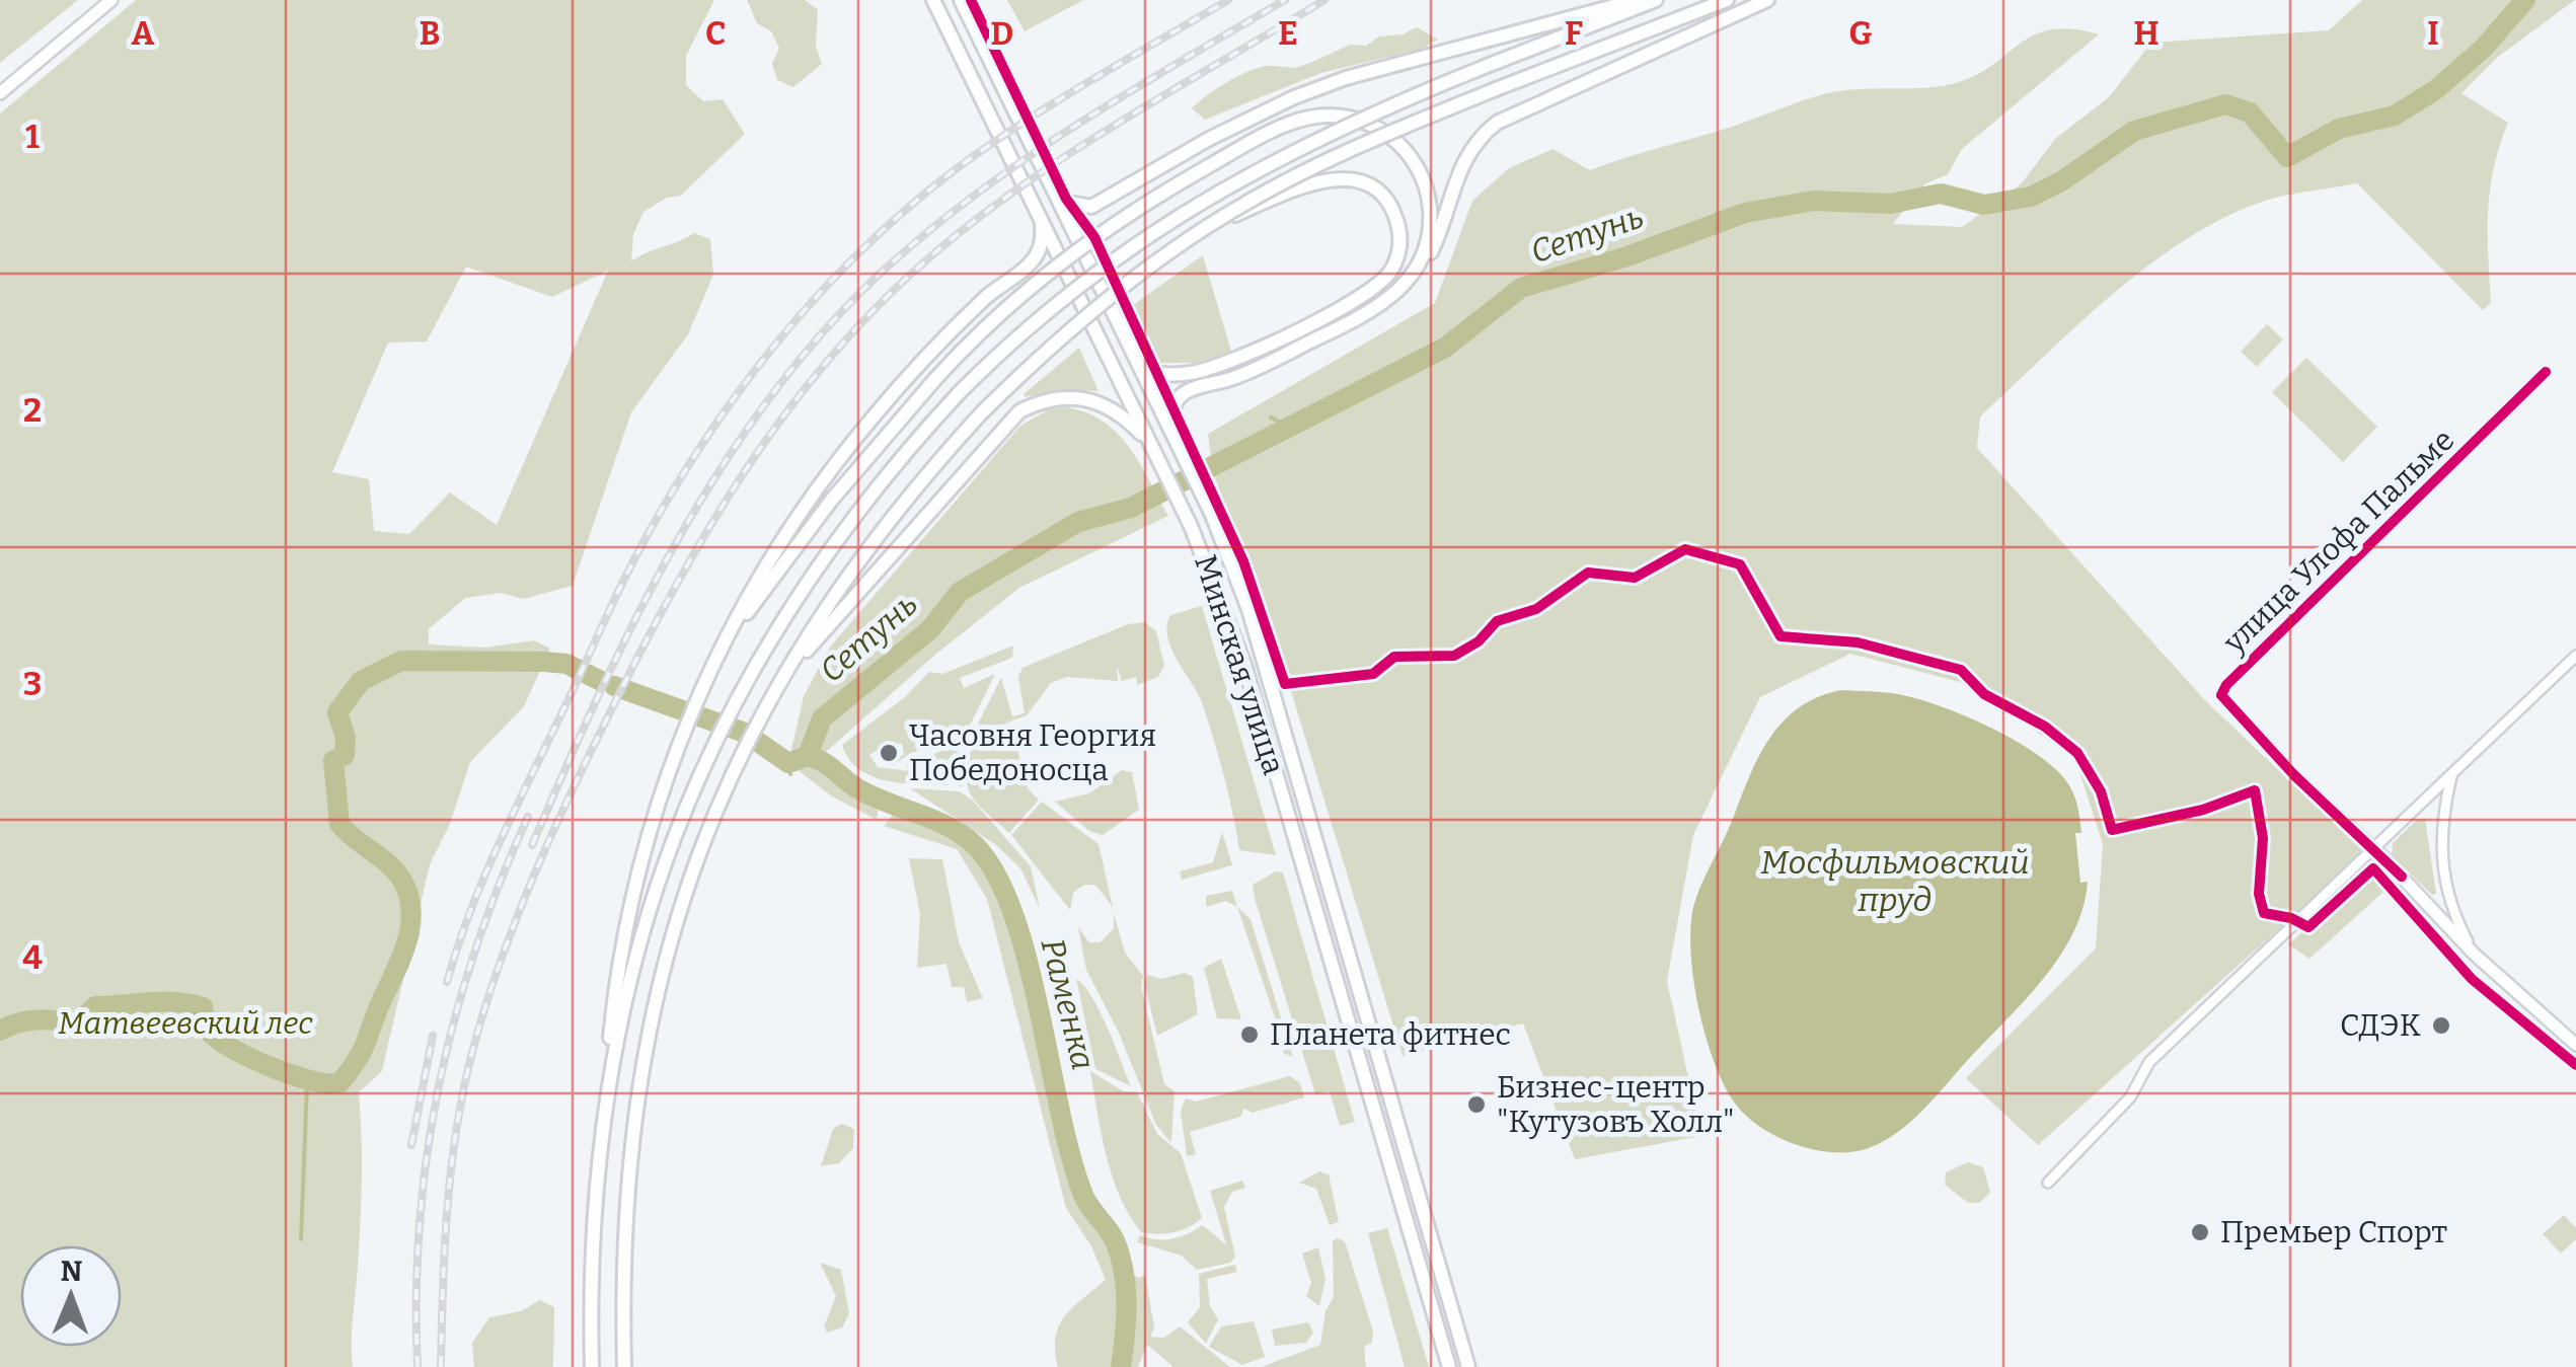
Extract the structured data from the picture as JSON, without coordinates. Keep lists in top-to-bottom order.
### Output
{
  "streets": {
    "main road": ["Минская улица"],
    "street": ["улица Улофа Пальме"]
  },
  "water": ["Сетунь", "Мосфильмовский пруд", "Раменка"],
  "parks": ["Матвеевский лес"],
  "places": [
    "Часовня Георгия Победоносца",
    "СДЭК",
    "Планета фитнес",
    "Бизнес-центр \"Кутузовъ Холл\"",
    "Премьер Спорт"
  ],
  "north": "top",
  "grid": {
    "columns": [
      "A",
      "B",
      "C",
      "D",
      "E",
      "F",
      "G",
      "H",
      "I"
    ],
    "rows": [
      "1",
      "2",
      "3",
      "4"
    ]
  }
}
